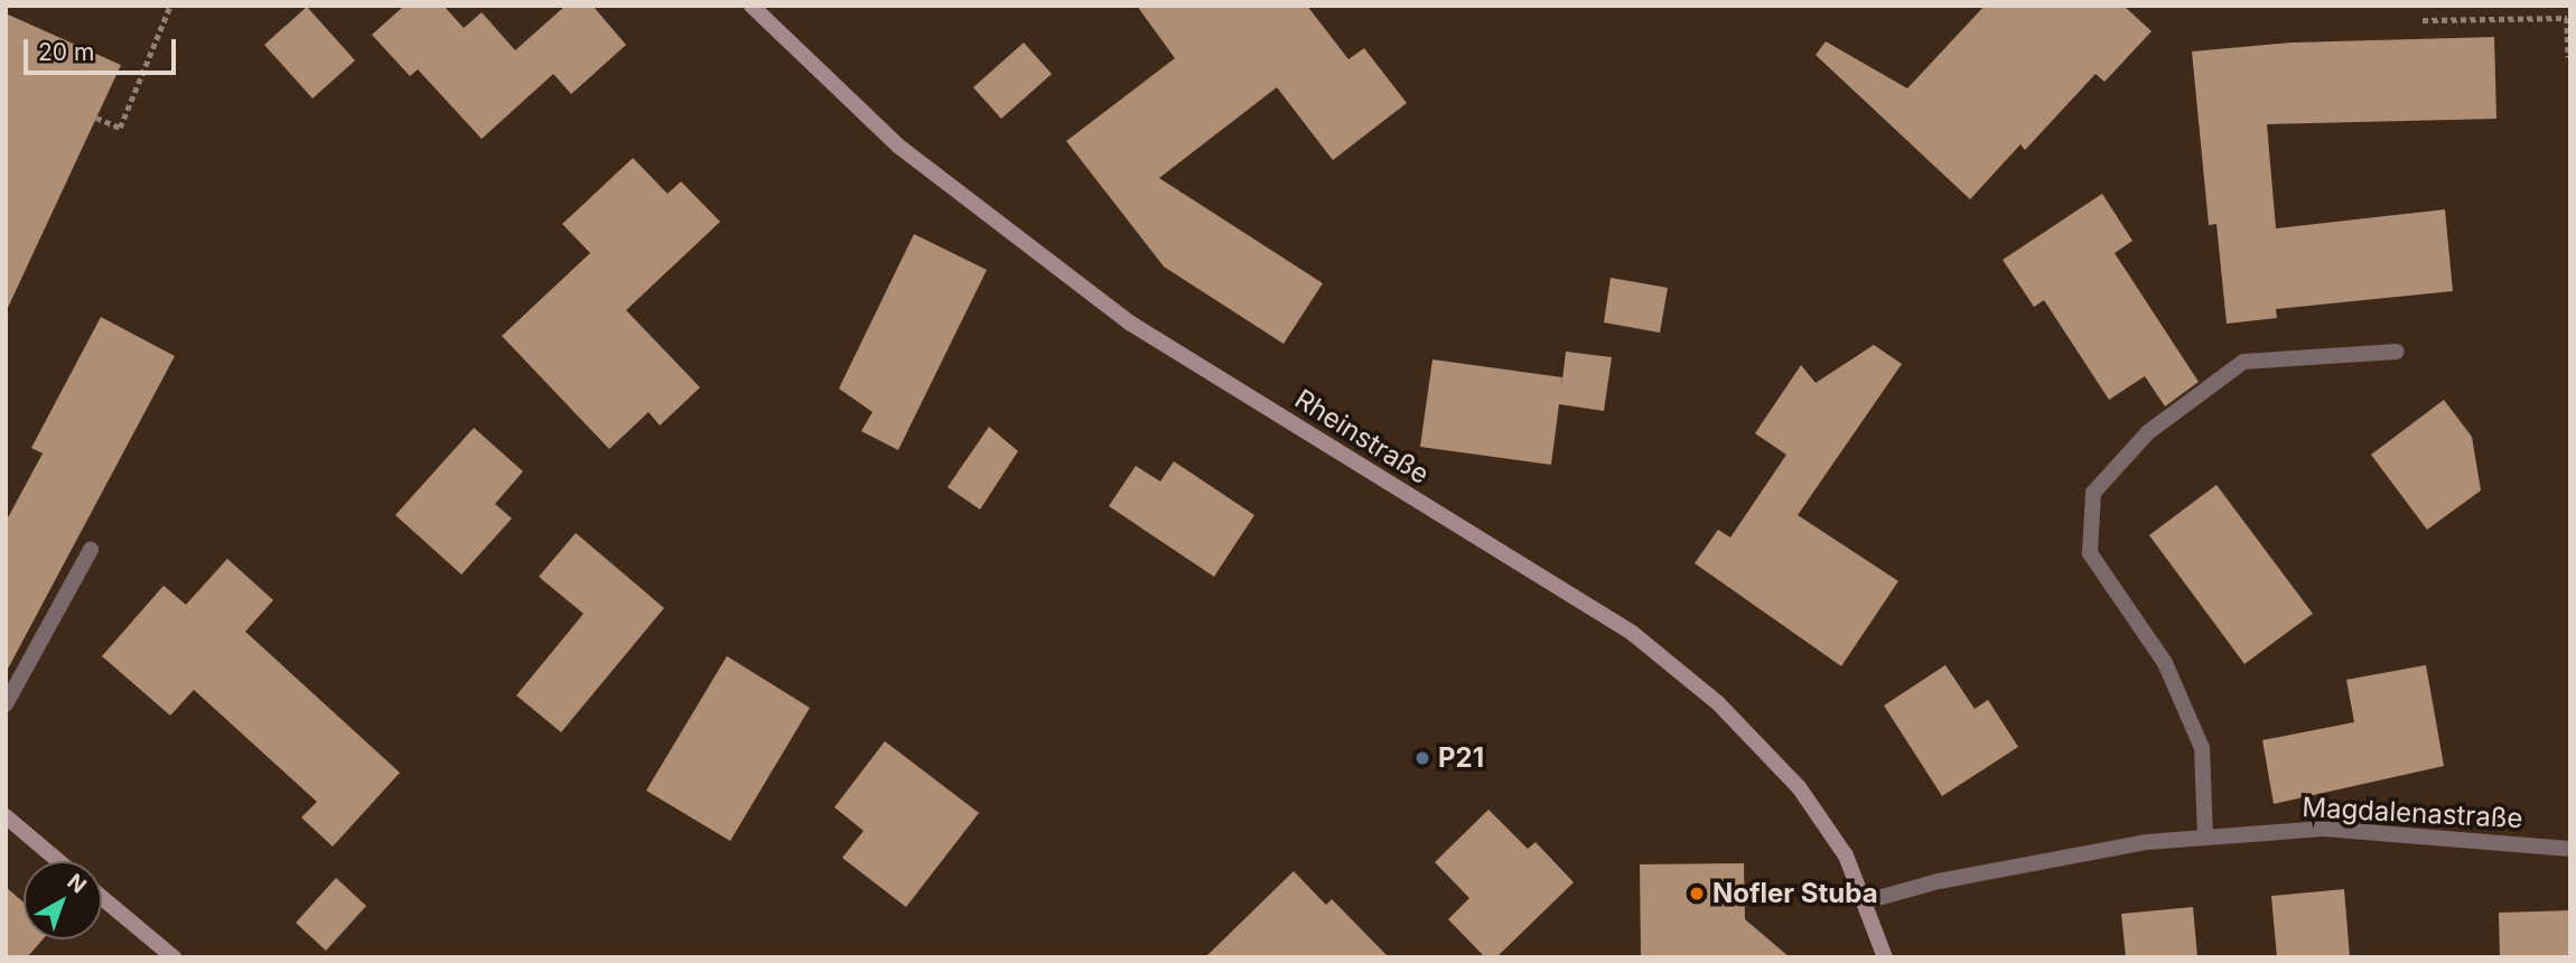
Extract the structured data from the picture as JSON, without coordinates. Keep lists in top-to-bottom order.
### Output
{
  "streets": {
    "main road": ["Rheinstraße"],
    "street": ["Magdalenastraße"]
  },
  "crossings": [
    ["Rheinstraße", "Magdalenastraße"]
  ],
  "places": ["P21", "Nofler Stuba"],
  "scale_bar": "20 m",
  "north": "top right"
}
